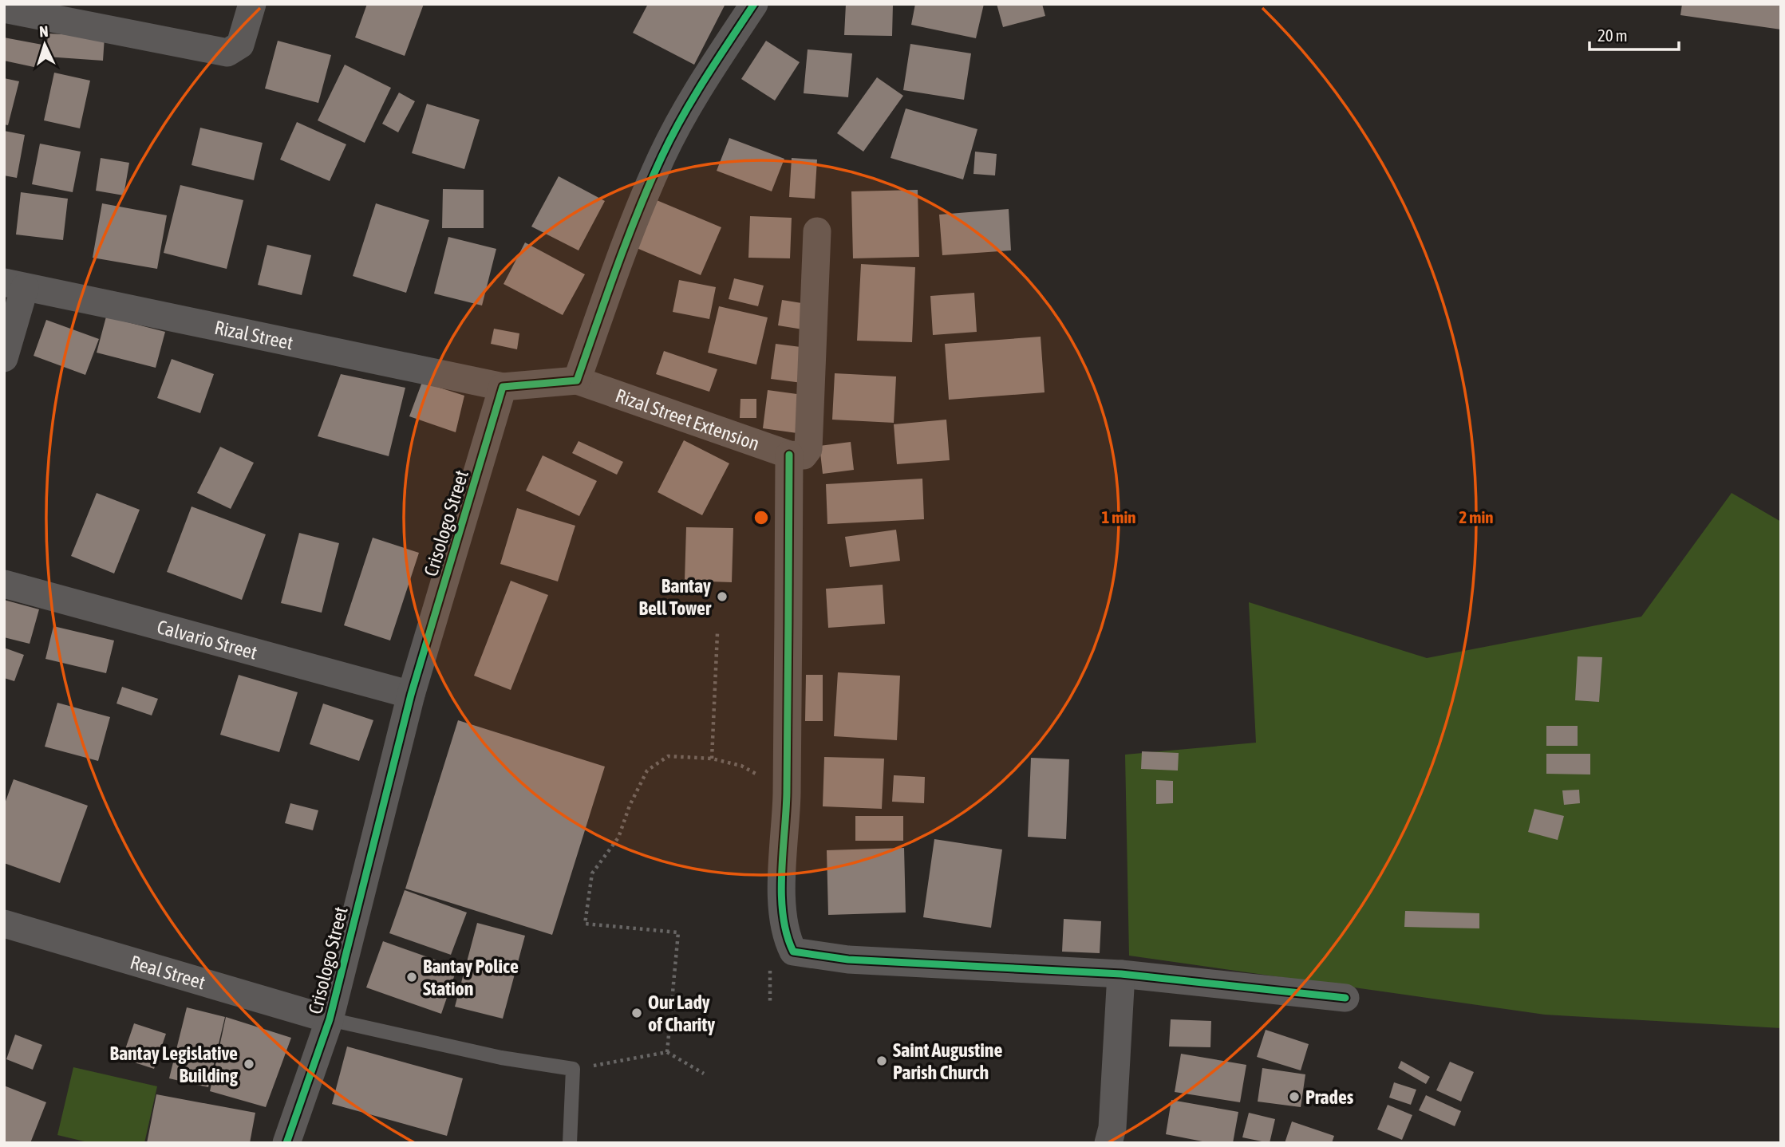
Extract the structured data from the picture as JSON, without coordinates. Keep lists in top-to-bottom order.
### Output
{
  "streets": {
    "street": [
      "Rizal Street",
      "Rizal Street Extension",
      "Crisologo Street",
      "Calvario Street",
      "Real Street"
    ]
  },
  "crossings": [
    ["Rizal Street", "Crisologo Street"],
    ["Crisologo Street", "Calvario Street"],
    ["Crisologo Street", "Real Street"]
  ],
  "places": [
    "Bantay Bell Tower",
    "Bantay Police Station",
    "Our Lady of Charity",
    "Saint Augustine Parish Church",
    "Bantay Legislative Building",
    "Prades"
  ],
  "scale_bar": "20 m",
  "north": "top",
  "rings": ["1 min", "2 min"]
}
